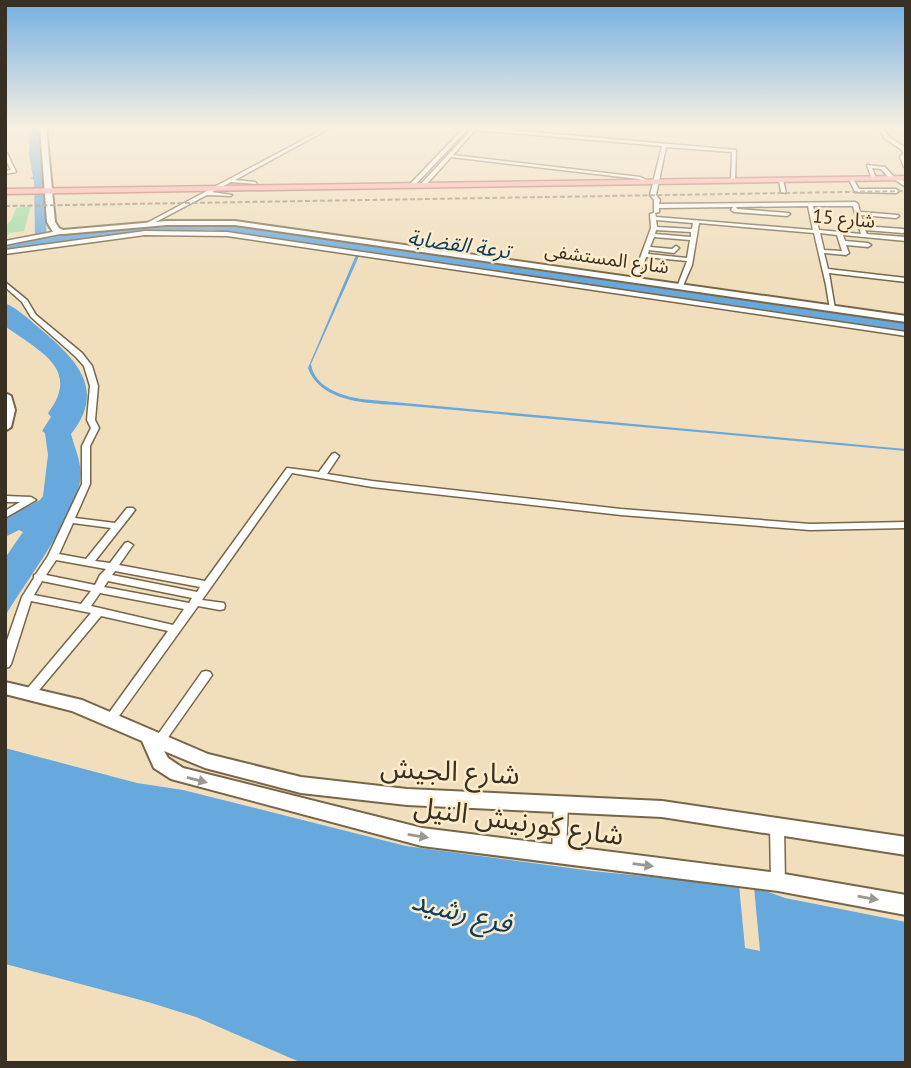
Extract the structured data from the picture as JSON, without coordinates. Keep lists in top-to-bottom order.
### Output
{
  "streets": {
    "main road": ["شارع المستشفى", "شارع الجيش", "شارع كورنيش النيل"],
    "street": ["شارع 15"]
  },
  "crossings": [
    ["شارع الجيش", "شارع كورنيش النيل"]
  ],
  "one_way": ["شارع كورنيش النيل"],
  "water": ["ترعة القضابة", "فرع رشيد"]
}
